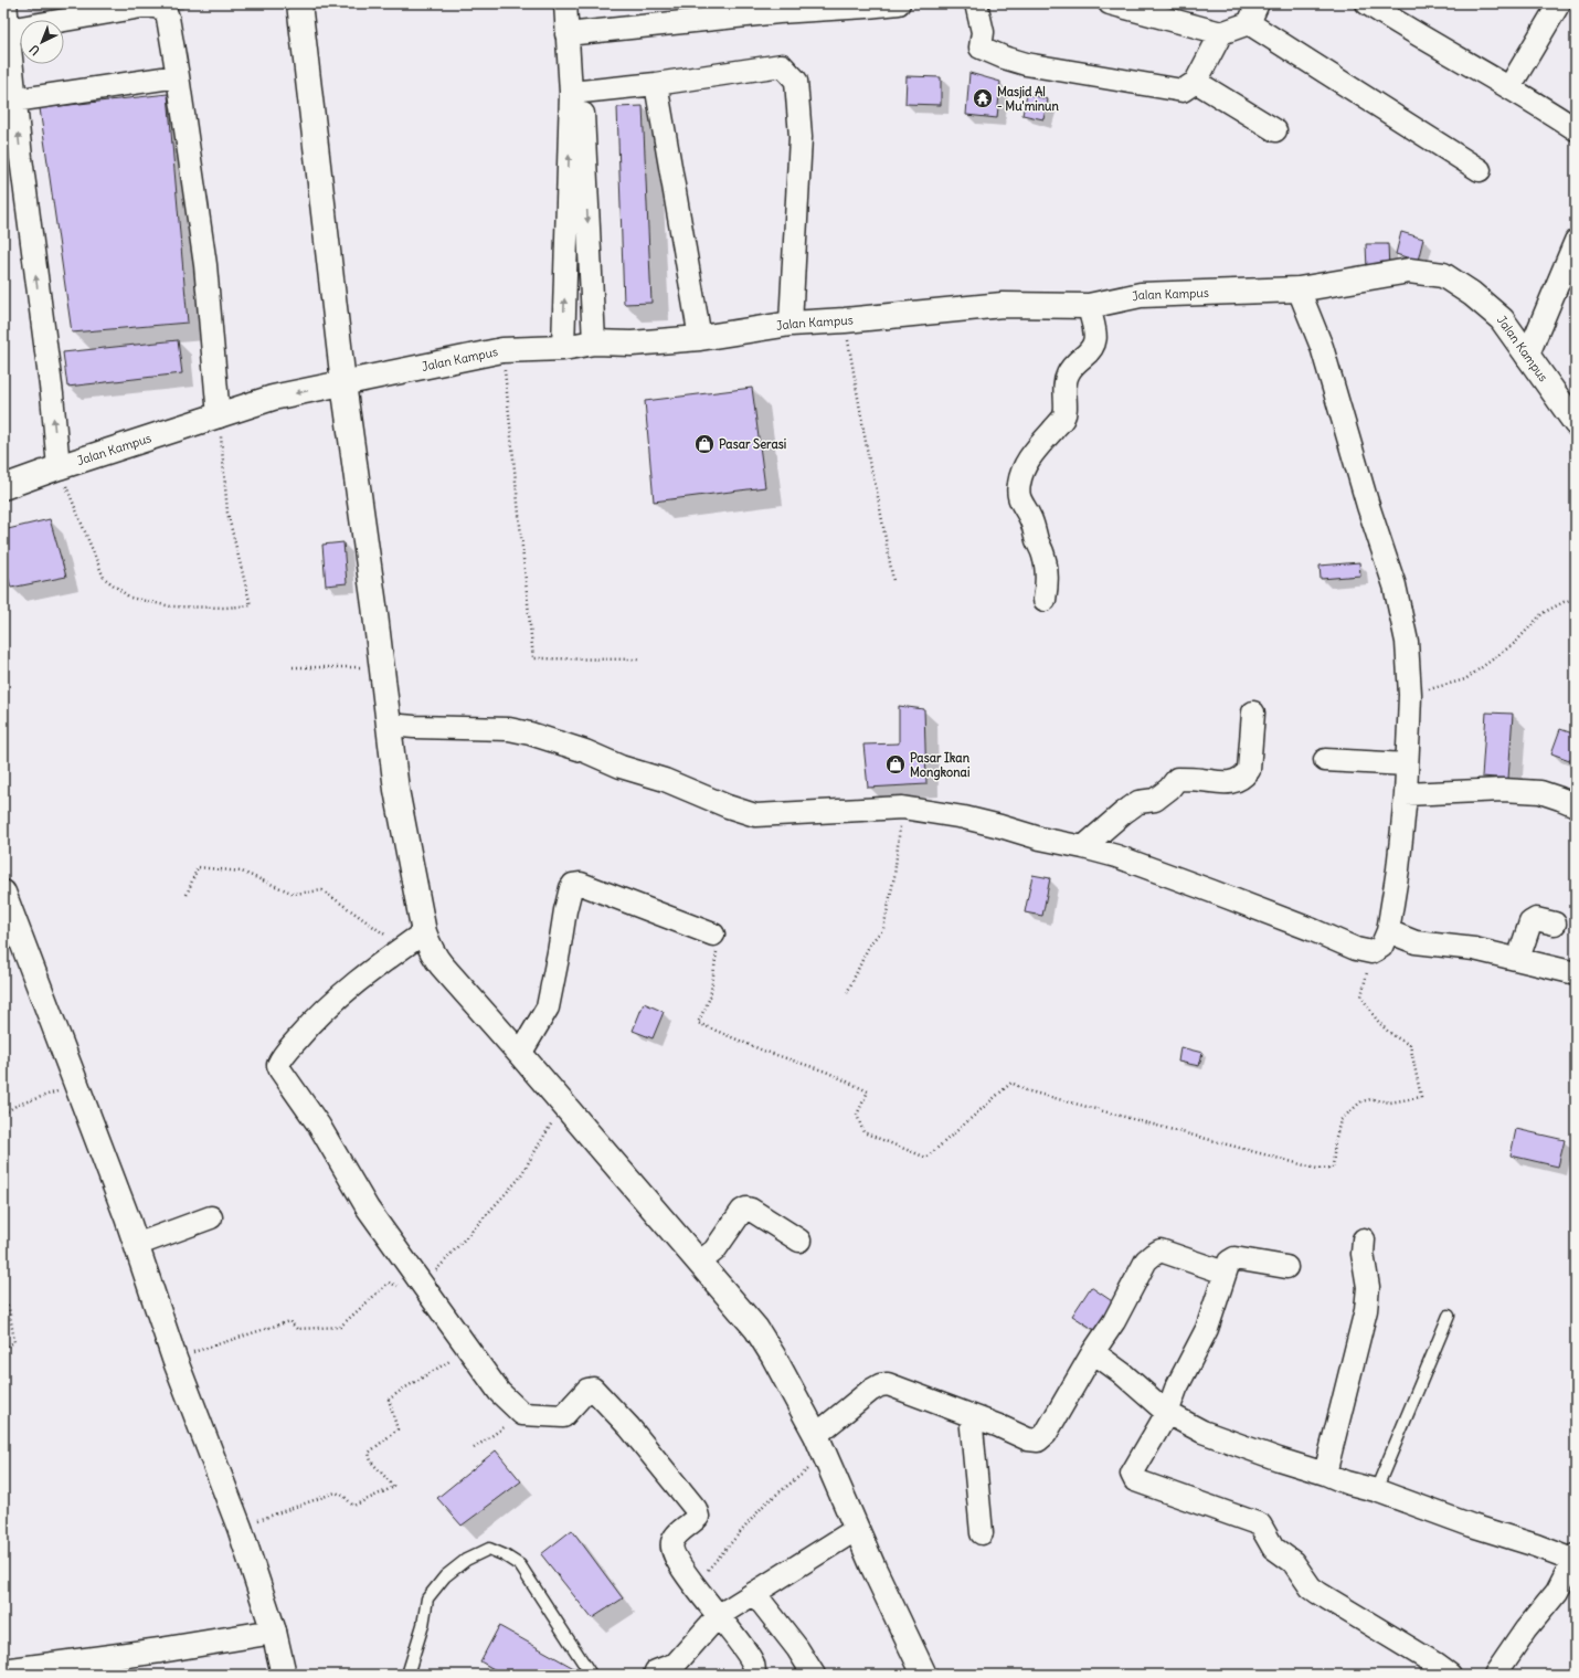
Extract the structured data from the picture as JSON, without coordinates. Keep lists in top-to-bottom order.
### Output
{
  "streets": {
    "street": ["Jalan Kampus"]
  },
  "places": {
    "temple": ["Masjid Al - Mu'minun"],
    "shop": ["Pasar Serasi", "Pasar Ikan Mongkonai"]
  },
  "north": "bottom left"
}
